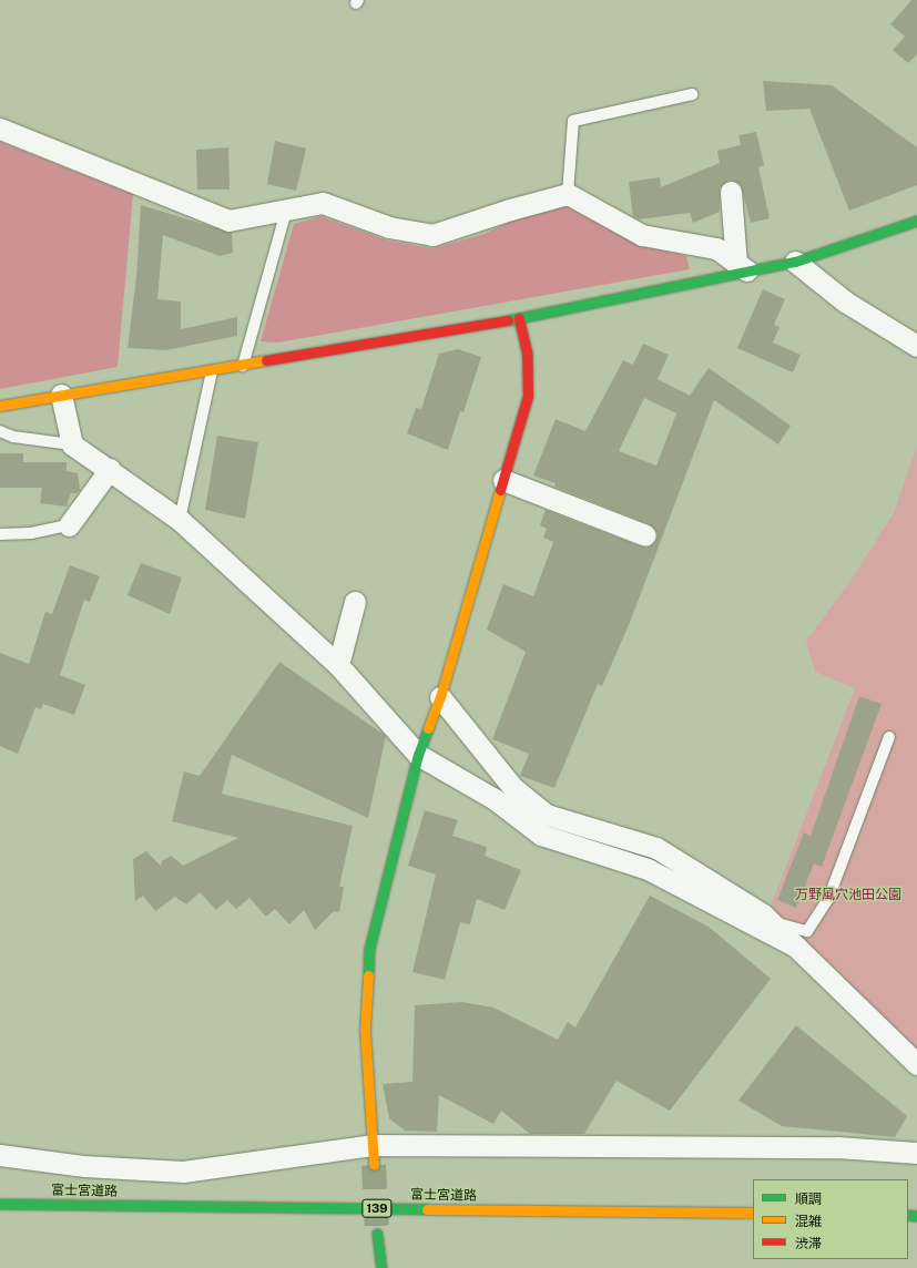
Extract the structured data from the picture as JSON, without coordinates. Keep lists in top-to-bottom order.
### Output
{
  "streets": {
    "main road": ["富士宮道路", "139"]
  },
  "parks": ["万野風穴池田公園"],
  "legend": ["順調", "混雑", "渋滞"]
}
